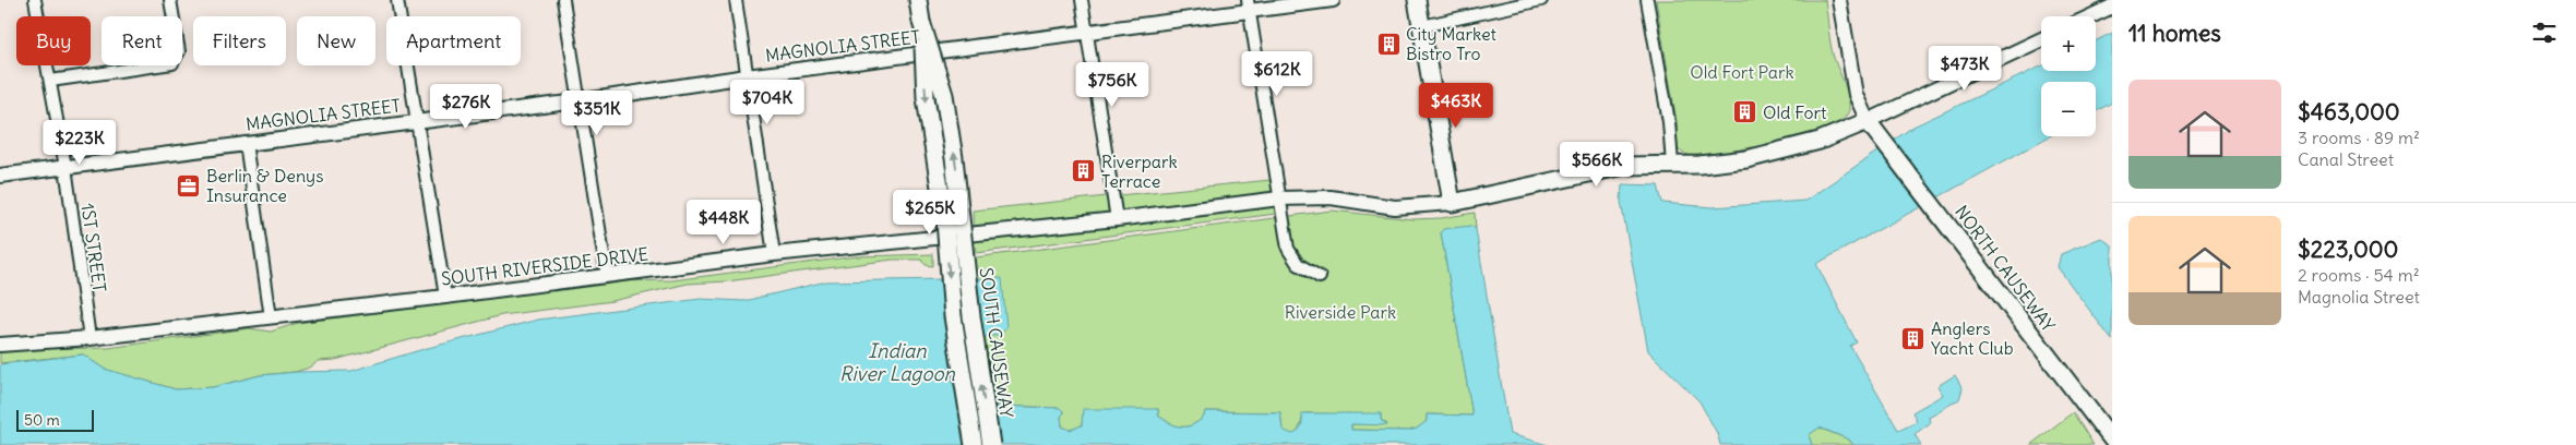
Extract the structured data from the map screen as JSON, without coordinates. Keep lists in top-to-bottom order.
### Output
{
  "streets": {
    "main road": ["NORTH CAUSEWAY", "SOUTH CAUSEWAY"],
    "street": ["MAGNOLIA STREET", "1ST STREET", "SOUTH RIVERSIDE DRIVE"]
  },
  "crossings": [
    ["MAGNOLIA STREET", "1ST STREET"],
    ["1ST STREET", "SOUTH RIVERSIDE DRIVE"]
  ],
  "water": ["Indian River Lagoon"],
  "parks": ["Old Fort Park", "Riverside Park"],
  "places": {
    "building": [
      "City Market Bistro Tro",
      "Old Fort",
      "Riverpark Terrace",
      "Anglers Yacht Club"
    ],
    "office": ["Berlin & Denys Insurance"]
  },
  "scale_bar": "50 m",
  "page": {
    "heading": "11 homes",
    "map_buttons": ["+", "−"],
    "chip": [
      "Buy",
      "Rent",
      "Filters",
      "New",
      "Apartment"
    ],
    "price": [
      "$473K",
      "$612K",
      "$756K",
      "$704K",
      "$463K",
      "$276K",
      "$351K",
      "$223K",
      "$566K",
      "$265K",
      "$448K"
    ],
    "list": [
      {
        "name": "$463,000",
        "note": "3 rooms · 89 m² · Canal Street"
      },
      {
        "name": "$223,000",
        "note": "2 rooms · 54 m² · Magnolia Street"
      }
    ],
    "scale": "50 m"
  }
}
